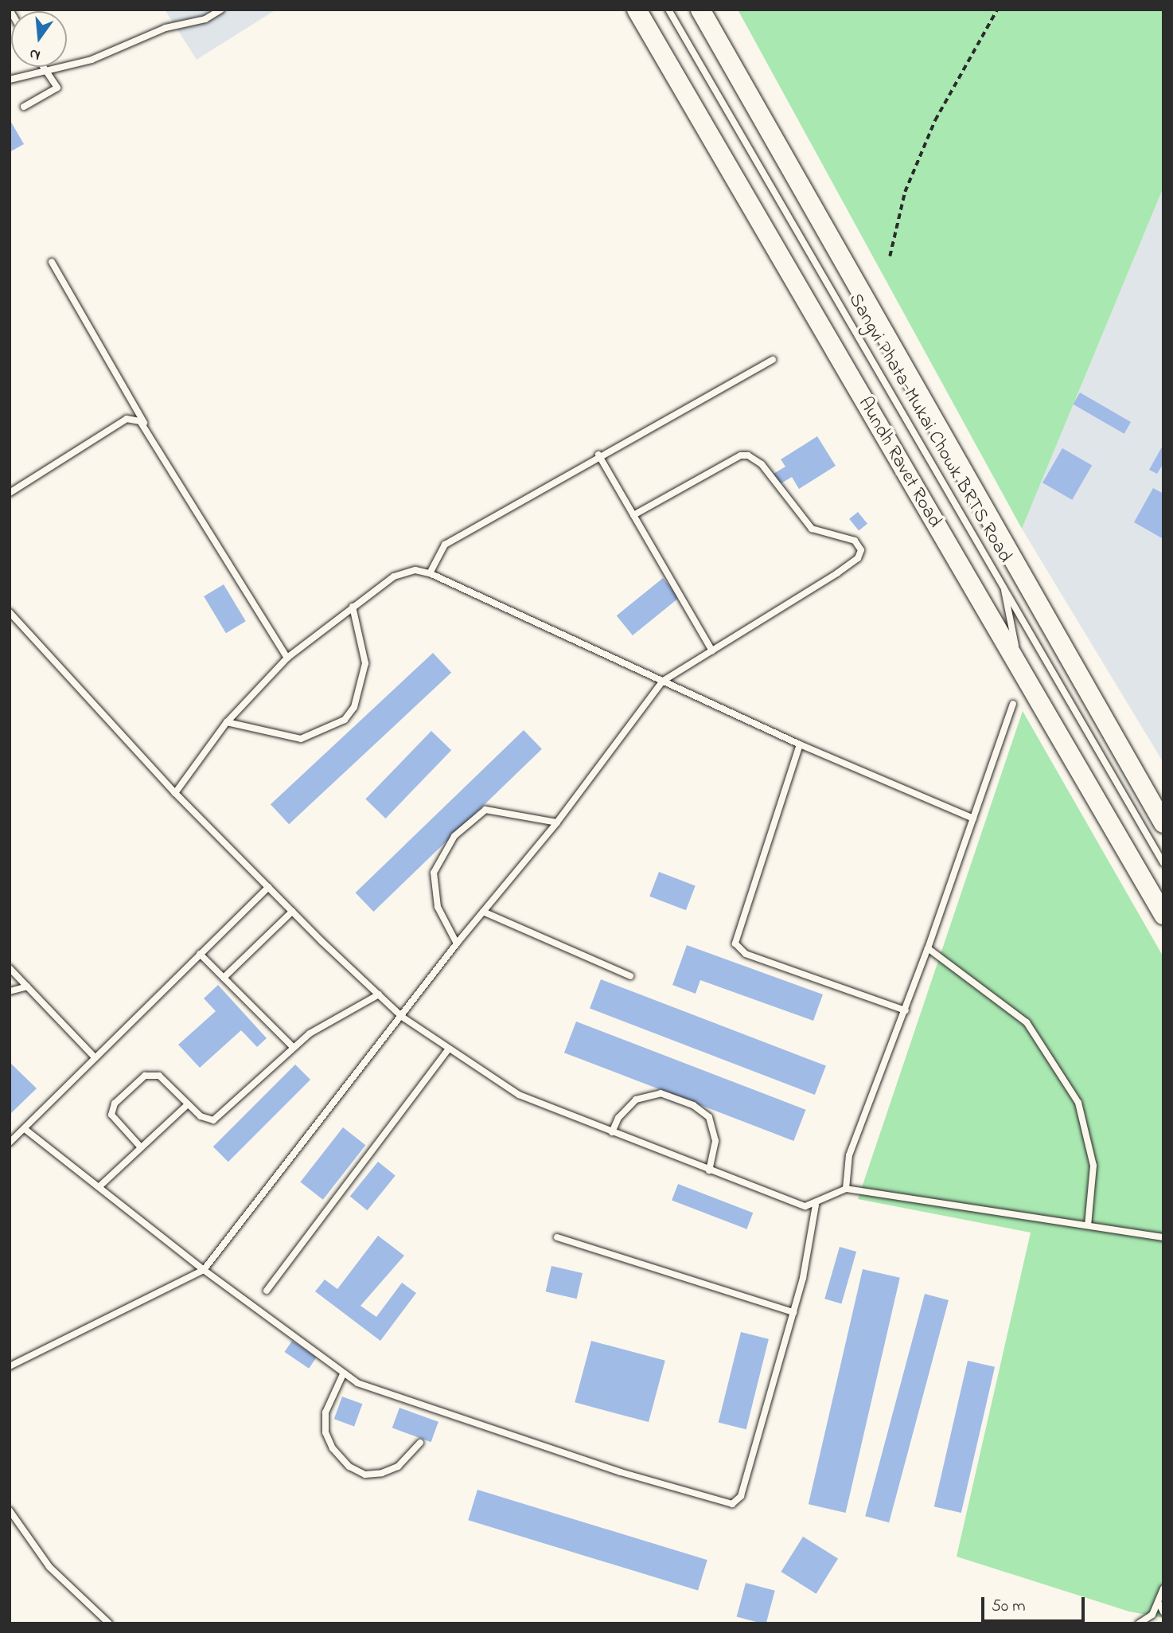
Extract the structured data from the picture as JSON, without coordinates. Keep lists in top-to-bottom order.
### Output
{
  "streets": {
    "main road": ["Aundh Ravet Road"],
    "lane": ["Sangvi Phata-Mukai Chowk BRTS Road"]
  },
  "scale_bar": "50 m",
  "north": "bottom"
}
